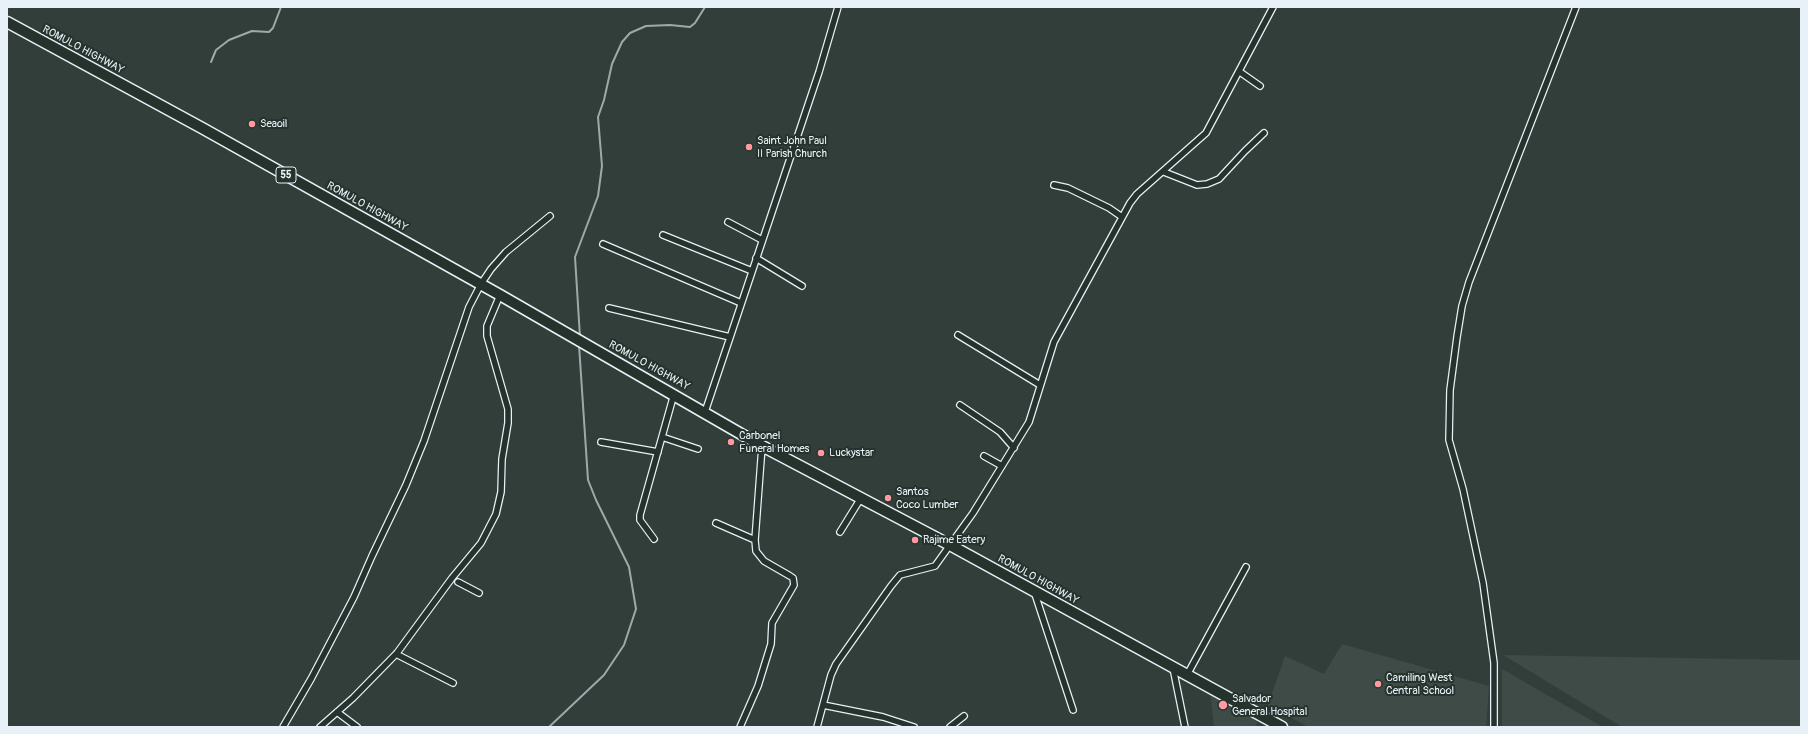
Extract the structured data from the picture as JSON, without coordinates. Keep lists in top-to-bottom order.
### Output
{
  "streets": {
    "highway": ["ROMULO HIGHWAY", "55"]
  },
  "places": [
    "Seaoil",
    "Saint John Paul II Parish Church",
    "Carbonel Funeral Homes",
    "Luckystar",
    "Santos Coco Lumber",
    "Rajime Eatery",
    "Camiling West Central School",
    "Salvador General Hospital"
  ]
}
